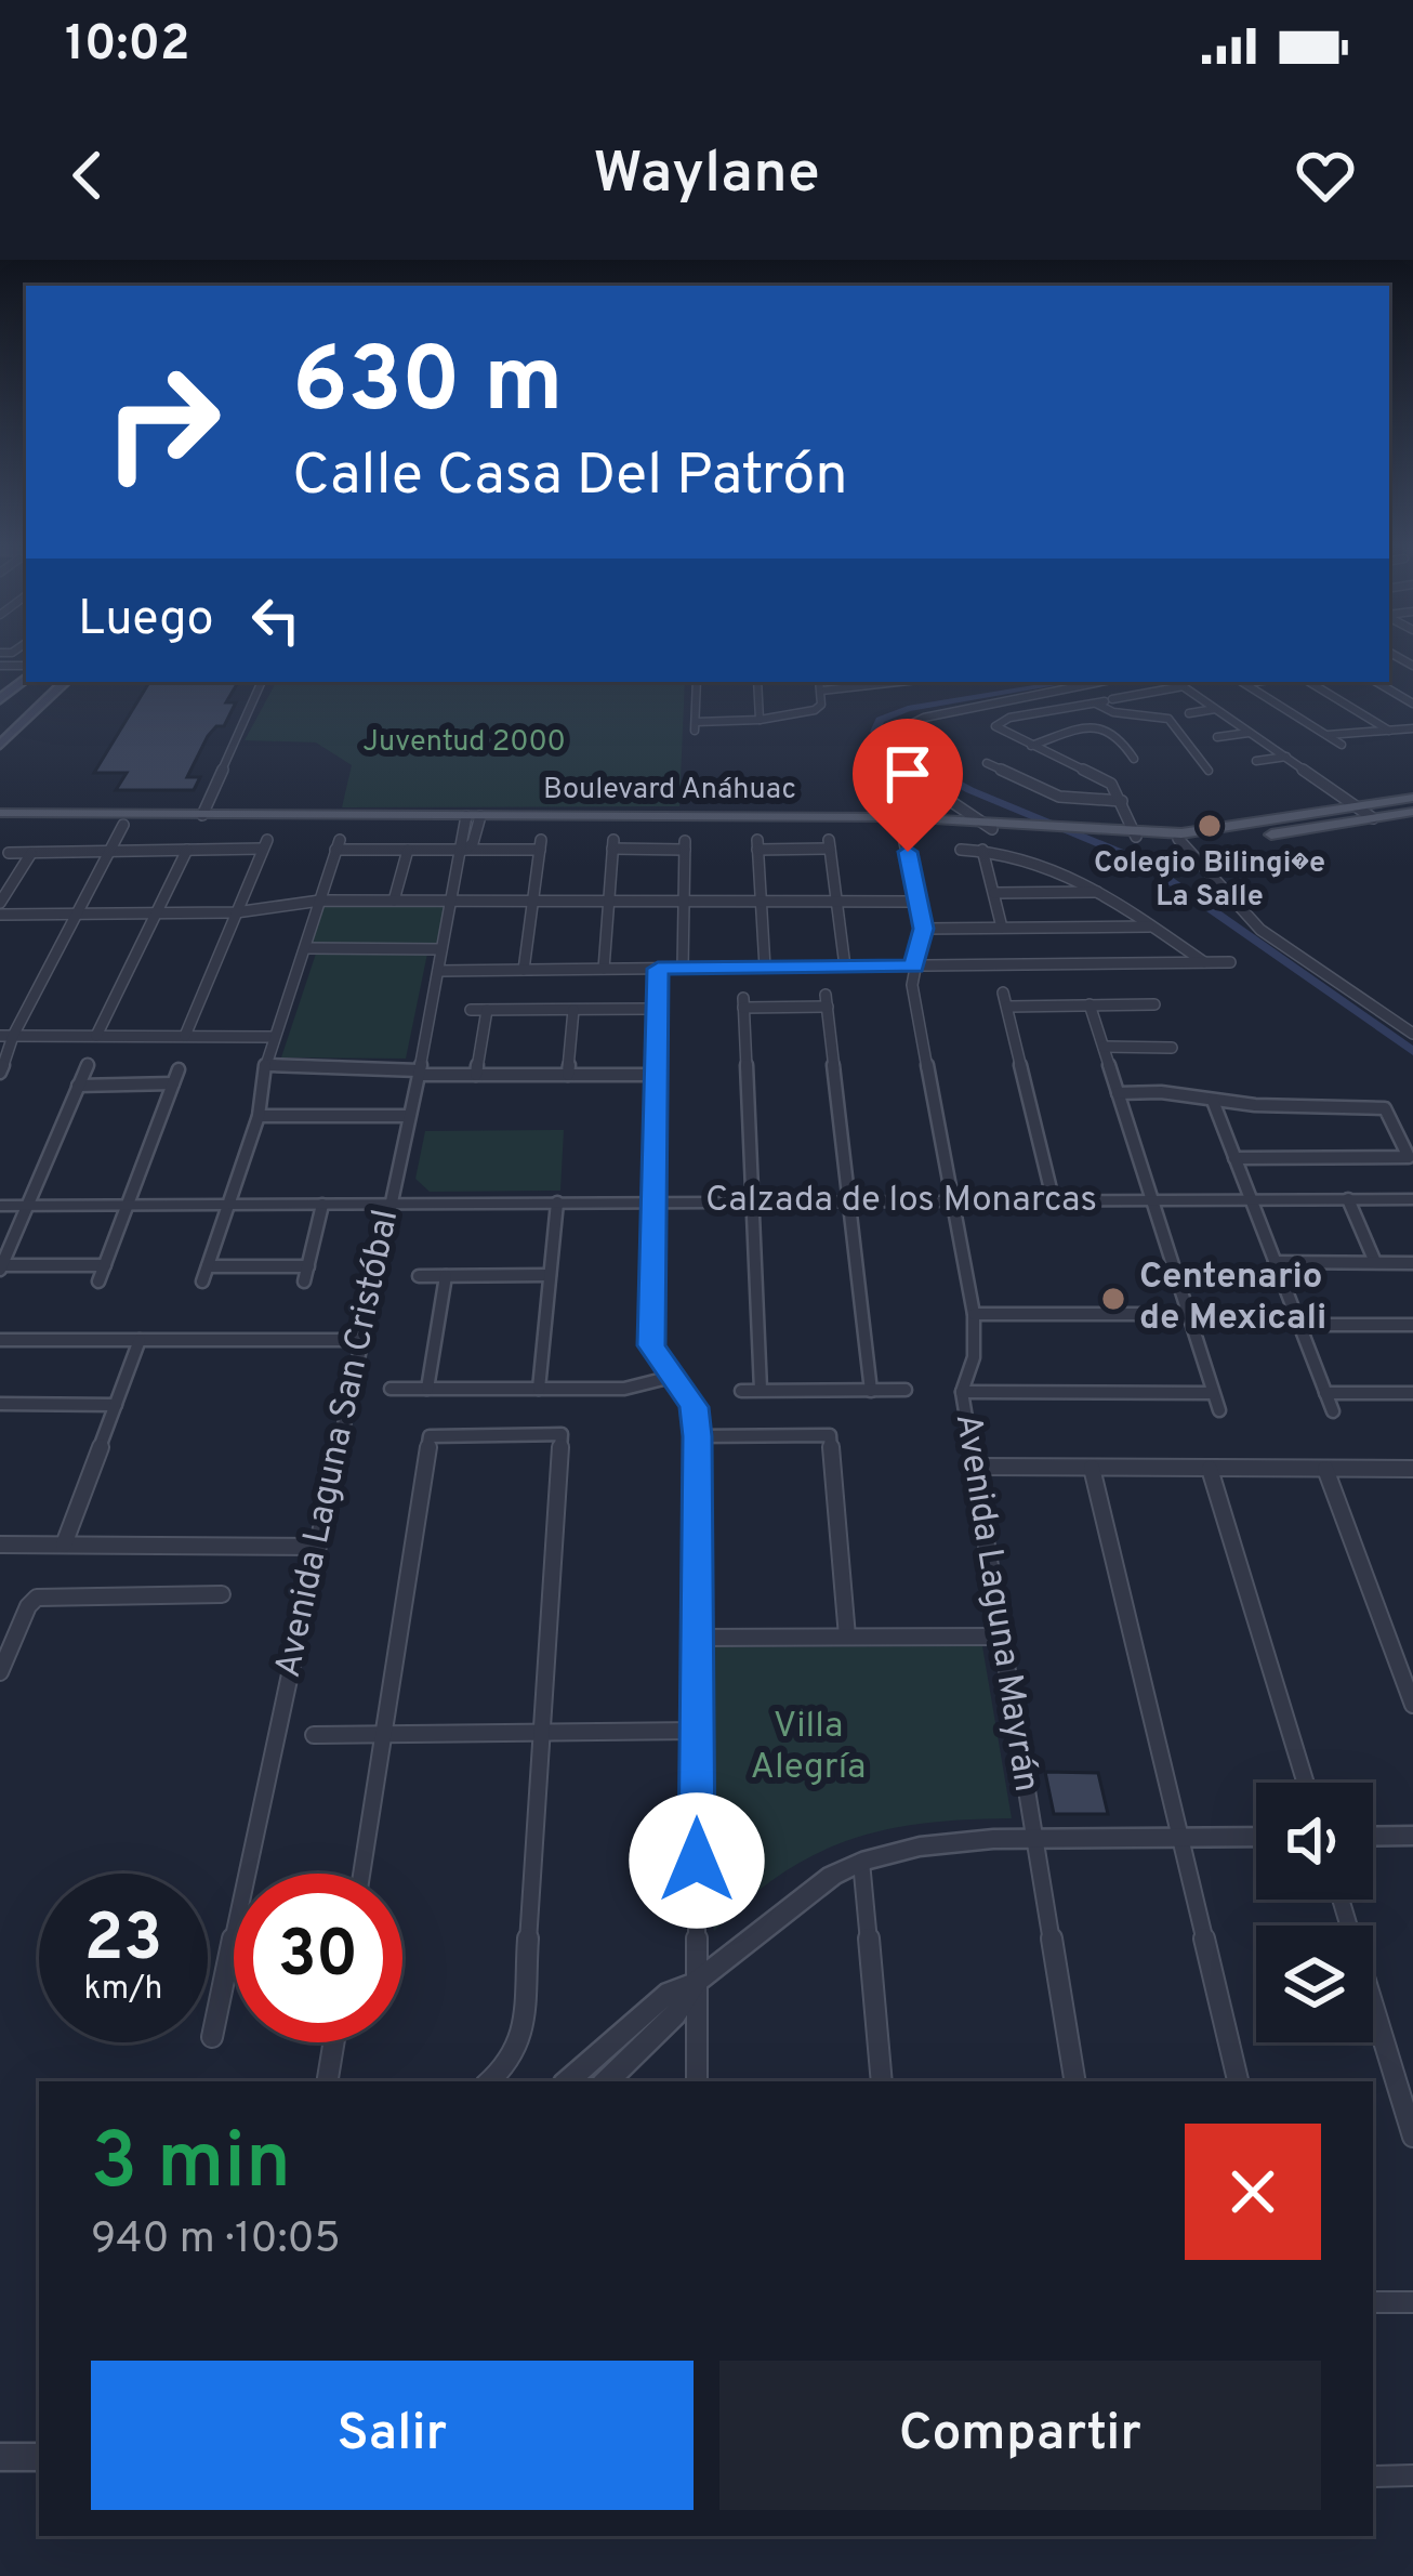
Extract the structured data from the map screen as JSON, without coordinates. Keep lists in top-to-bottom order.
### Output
{
  "streets": {
    "main road": ["Boulevard Anáhuac"],
    "street": ["Calzada de los Monarcas", "Avenida Laguna San Cristóbal", "Avenida Laguna Mayrán"]
  },
  "crossings": [
    ["Boulevard Anáhuac", "Avenida Laguna San Cristóbal"],
    ["Boulevard Anáhuac", "Avenida Laguna Mayrán"],
    ["Calzada de los Monarcas", "Avenida Laguna San Cristóbal"],
    ["Calzada de los Monarcas", "Avenida Laguna Mayrán"]
  ],
  "parks": ["Juventud 2000", "Villa Alegría"],
  "places": ["Colegio Bilingi�e La Salle", "Centenario de Mexicali"],
  "page": {
    "status": "10:02",
    "header": "Waylane",
    "turn": ["630 m", "Calle Casa Del Patrón"],
    "then": "Luego",
    "speed": "23 km/h",
    "limit": "30",
    "heading": ["3 min", "940 m · 10:05"],
    "buttons": ["Salir", "Compartir"]
  }
}
